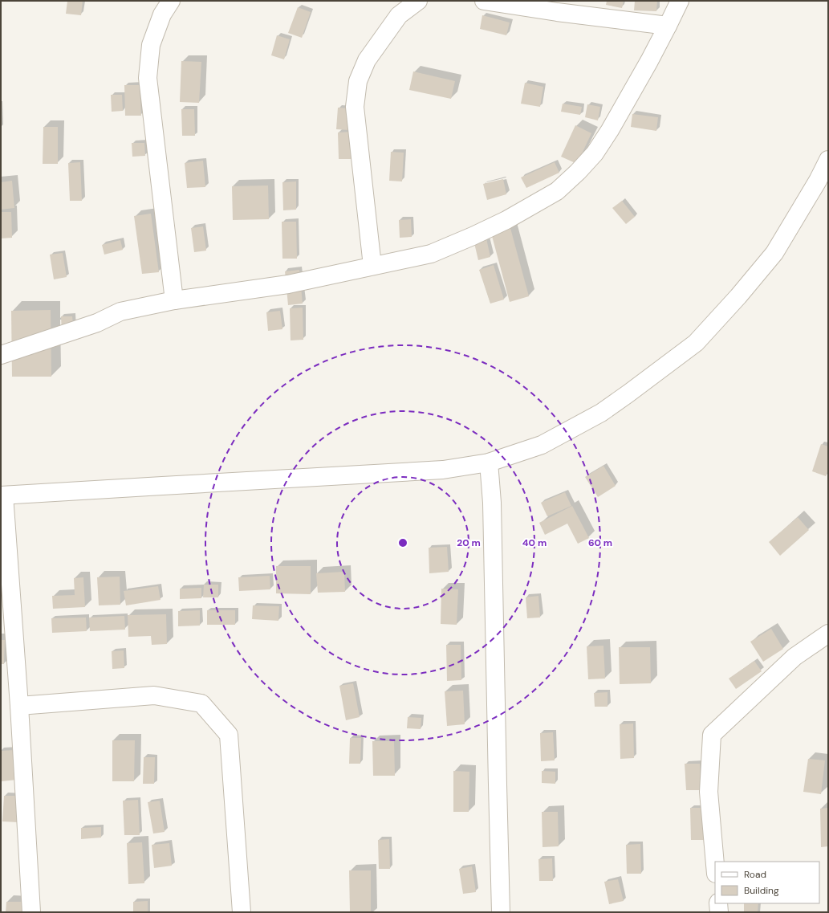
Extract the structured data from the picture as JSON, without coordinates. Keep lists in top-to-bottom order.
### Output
{
  "legend": ["Road", "Building"],
  "rings": ["20 m", "40 m", "60 m"]
}
